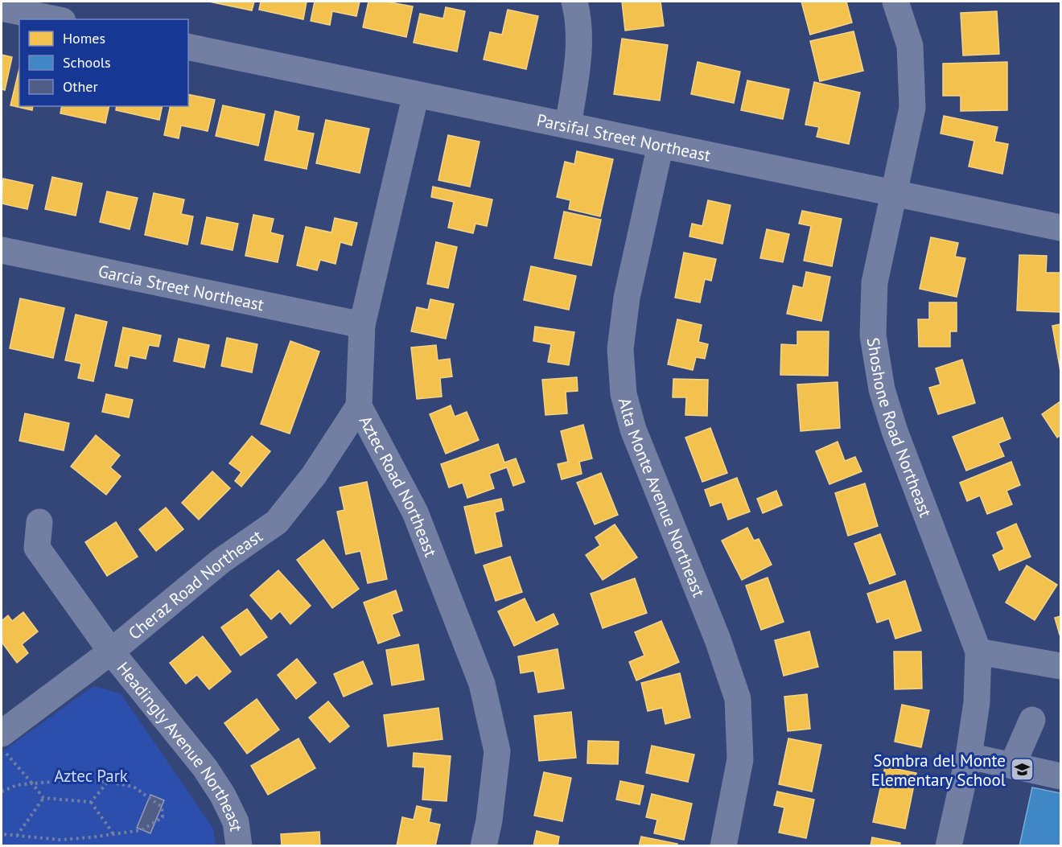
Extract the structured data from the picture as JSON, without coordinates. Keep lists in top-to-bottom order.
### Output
{
  "streets": {
    "street": [
      "Parsifal Street Northeast",
      "Garcia Street Northeast",
      "Shoshone Road Northeast",
      "Aztec Road Northeast",
      "Alta Monte Avenue Northeast",
      "Cheraz Road Northeast",
      "Headingly Avenue Northeast"
    ]
  },
  "crossings": [
    ["Parsifal Street Northeast", "Shoshone Road Northeast"],
    ["Parsifal Street Northeast", "Aztec Road Northeast"],
    ["Parsifal Street Northeast", "Alta Monte Avenue Northeast"],
    ["Garcia Street Northeast", "Aztec Road Northeast"],
    ["Aztec Road Northeast", "Cheraz Road Northeast"],
    ["Cheraz Road Northeast", "Headingly Avenue Northeast"]
  ],
  "parks": ["Aztec Park"],
  "places": {
    "school or university": ["Sombra del Monte Elementary School"]
  },
  "legend": ["Homes", "Schools", "Other"]
}
